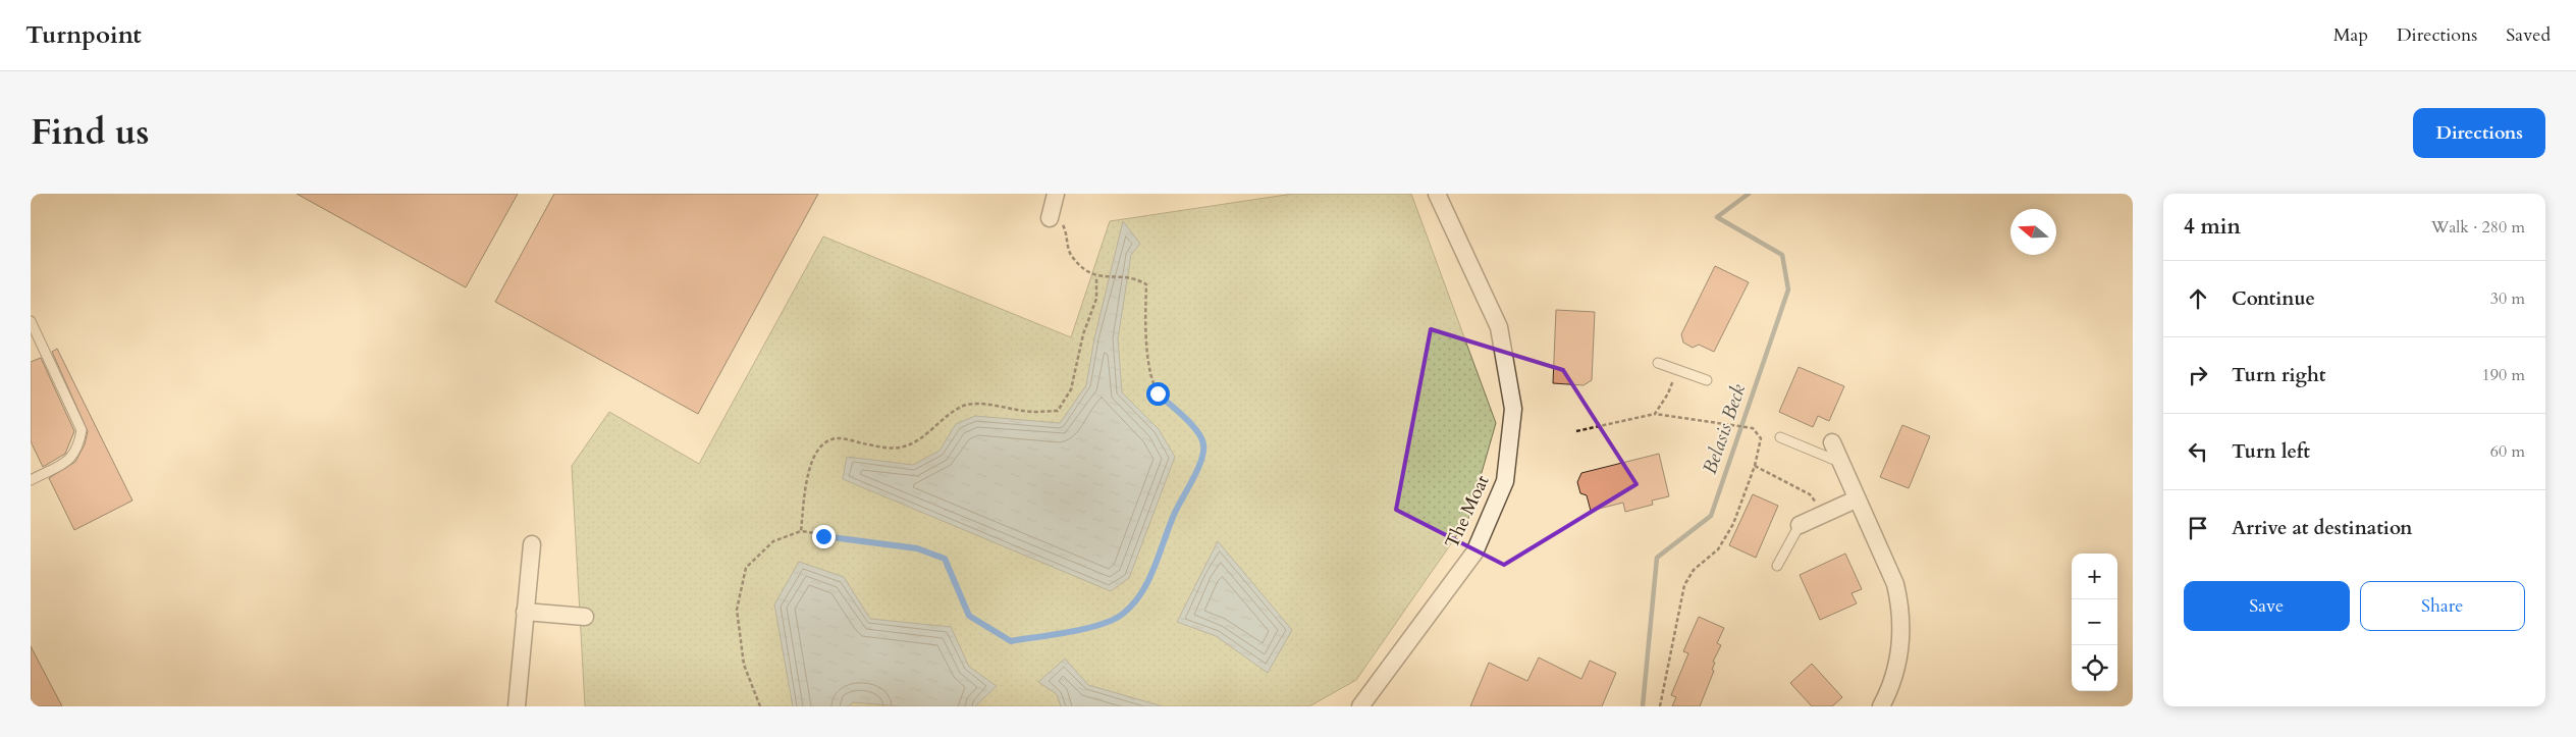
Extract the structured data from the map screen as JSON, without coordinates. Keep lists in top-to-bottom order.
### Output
{
  "streets": {
    "street": ["The Moat"]
  },
  "water": ["Belasis Beck"],
  "north": "left",
  "page": {
    "header": "Turnpoint",
    "nav": ["Map", "Directions", "Saved"],
    "title": "Find us",
    "buttons": [
      "Directions",
      ["Save", "Share"]
    ],
    "heading": ["4 min", "Walk · 280 m"],
    "list": [
      ["Continue", "30 m"],
      ["Turn right", "190 m"],
      ["Turn left", "60 m"],
      "Arrive at destination"
    ],
    "map_buttons": ["+", "−"]
  }
}
